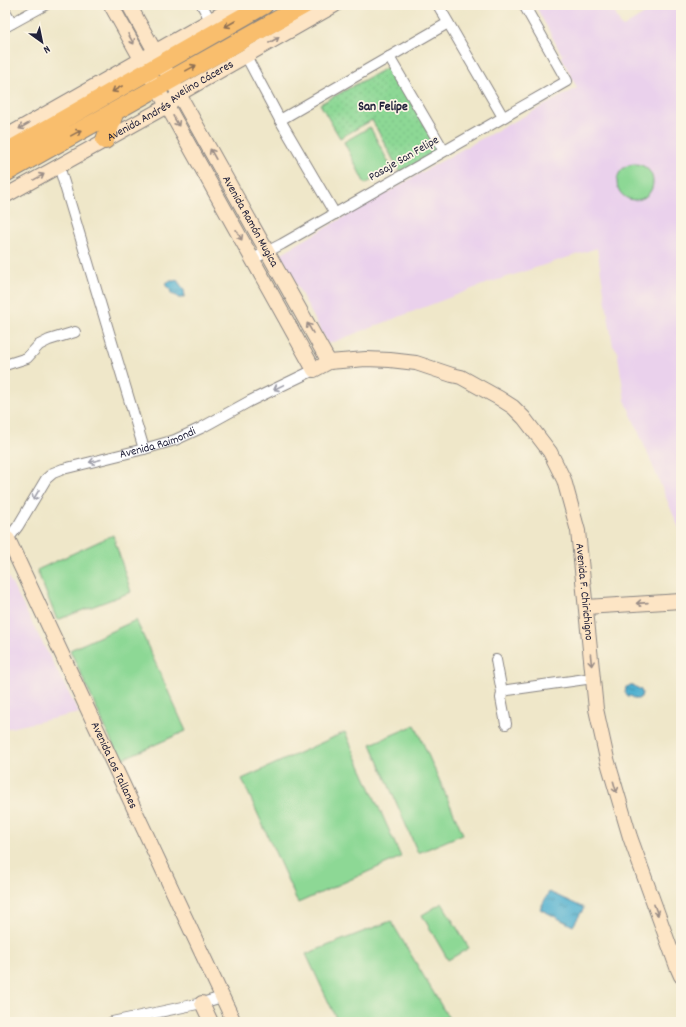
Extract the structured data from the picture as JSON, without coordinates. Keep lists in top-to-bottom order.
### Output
{
  "streets": {
    "highway": ["Avenida Andrés Avelino Cáceres"],
    "street": [
      "Pasaje San Felipe",
      "Avenida Ramón Mugica",
      "Avenida Raimondi",
      "Avenida F. Chirichigno",
      "Avenida Los Tallanes"
    ]
  },
  "crossings": [
    ["Avenida Andrés Avelino Cáceres", "Avenida Ramón Mugica"],
    ["Pasaje San Felipe", "Avenida Ramón Mugica"],
    ["Avenida Ramón Mugica", "Avenida Raimondi"],
    ["Avenida Ramón Mugica", "Avenida F. Chirichigno"],
    ["Avenida Raimondi", "Avenida F. Chirichigno"],
    ["Avenida Raimondi", "Avenida Los Tallanes"]
  ],
  "one_way": ["Avenida Raimondi", "Avenida F. Chirichigno"],
  "districts": ["San Felipe"],
  "north": "bottom right"
}
